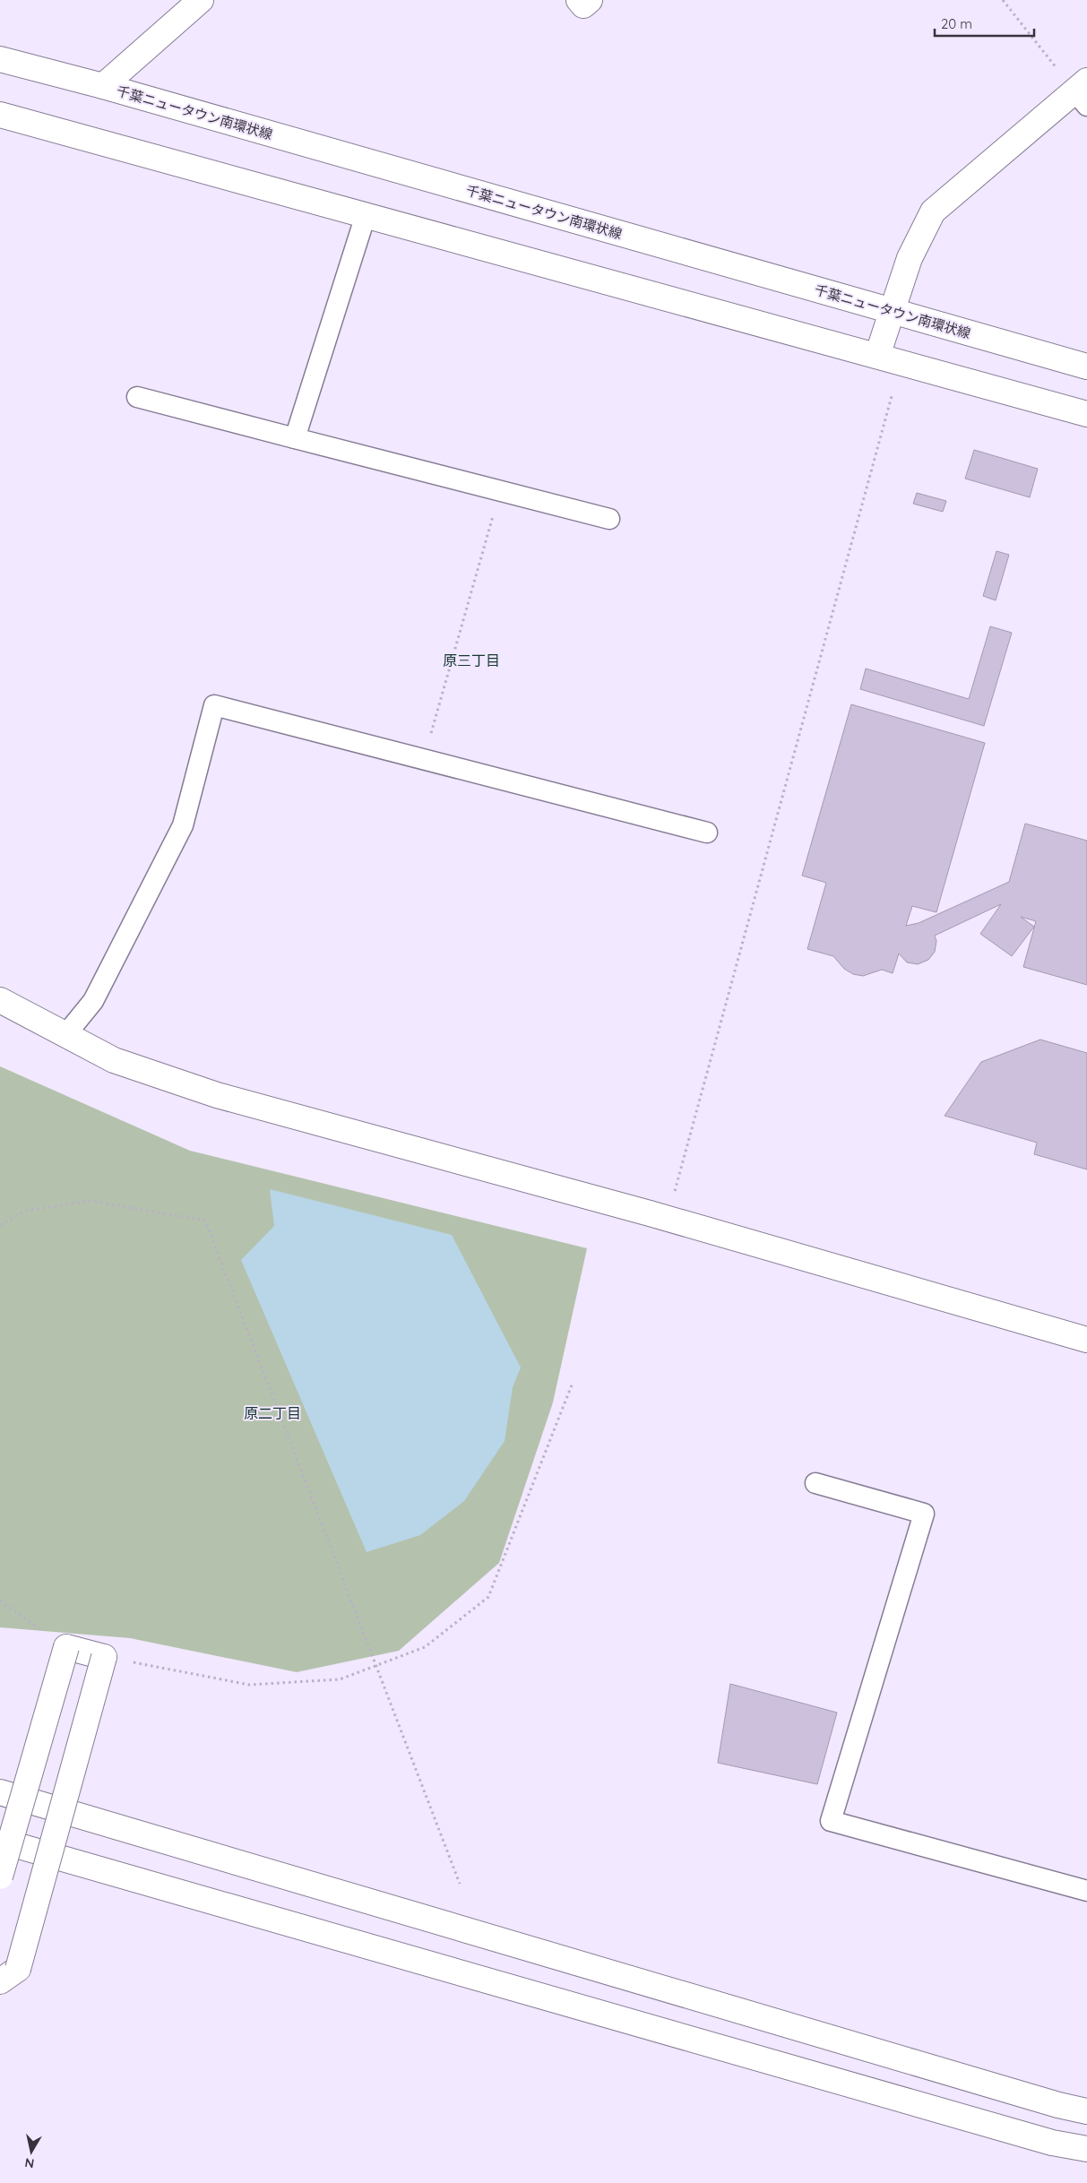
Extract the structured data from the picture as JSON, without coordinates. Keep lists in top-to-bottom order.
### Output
{
  "streets": {
    "street": ["千葉ニュータウン南環状線"]
  },
  "districts": ["原三丁目", "原二丁目"],
  "scale_bar": "20 m",
  "north": "bottom"
}
